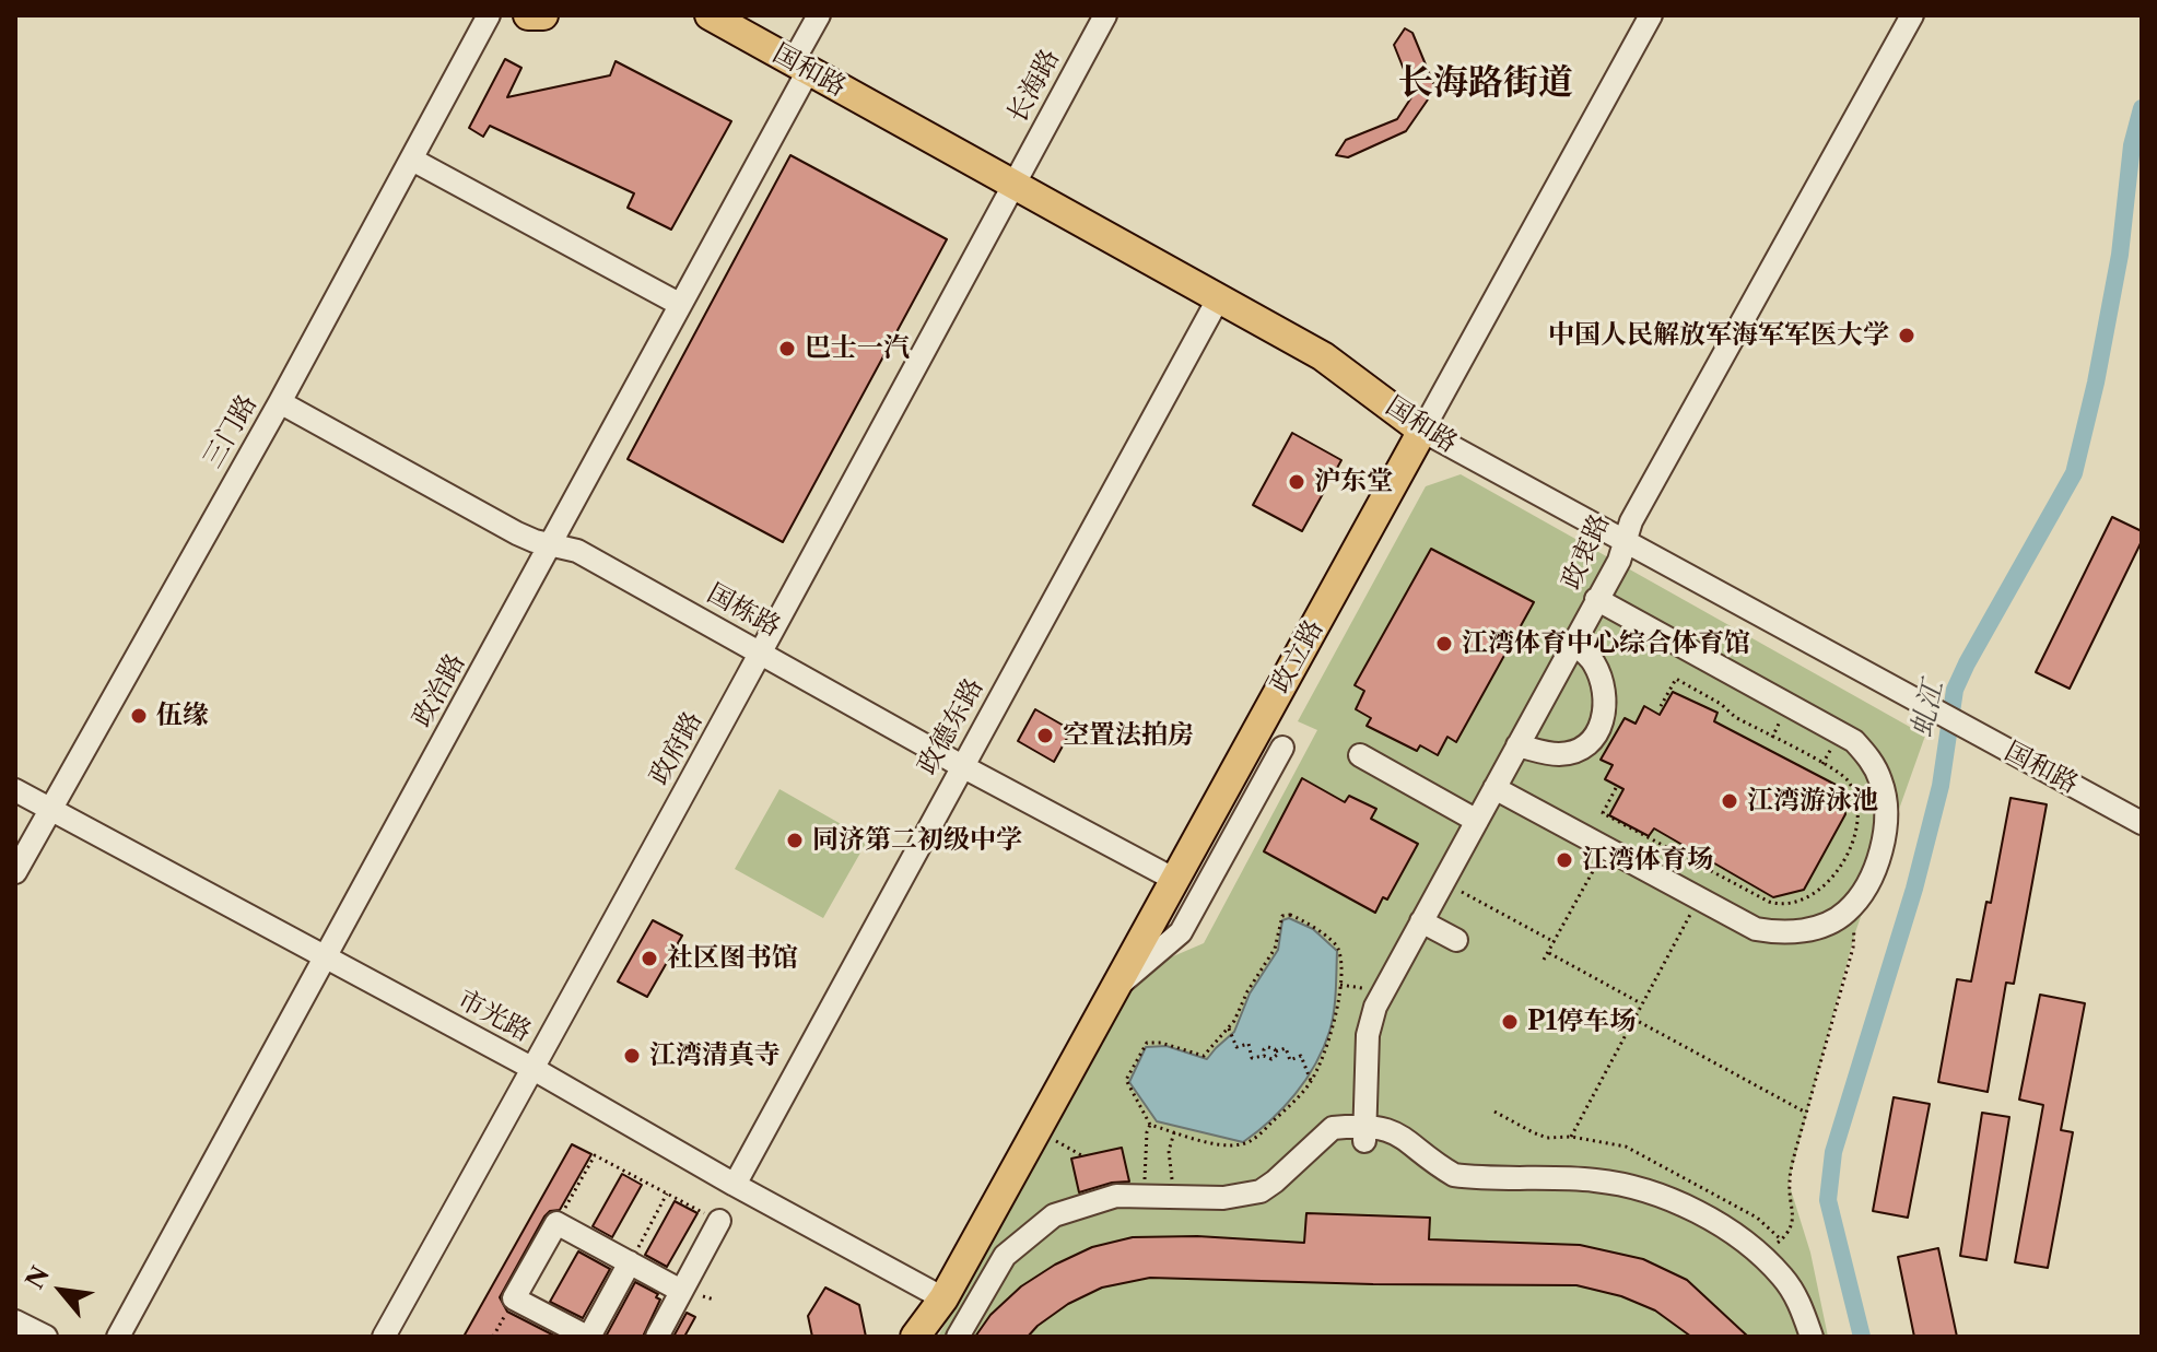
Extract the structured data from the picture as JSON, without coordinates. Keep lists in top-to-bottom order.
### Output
{
  "streets": {
    "main road": ["国和路", "政立路"],
    "street": [
      "长海路",
      "三门路",
      "政衷路",
      "国栋路",
      "政治路",
      "政德东路",
      "政府路",
      "市光路"
    ]
  },
  "crossings": [
    ["国和路", "长海路"],
    ["国和路", "政衷路"],
    ["国和路", "政立路"],
    ["国和路", "政治路"],
    ["国和路", "政德东路"],
    ["国和路", "政府路"],
    ["长海路", "政府路"],
    ["三门路", "国栋路"],
    ["三门路", "市光路"],
    ["国栋路", "政立路"],
    ["国栋路", "政治路"],
    ["国栋路", "政德东路"],
    ["国栋路", "政府路"],
    ["政立路", "市光路"],
    ["政治路", "市光路"],
    ["政德东路", "市光路"],
    ["政府路", "市光路"]
  ],
  "districts": ["长海路街道"],
  "water": ["虬江"],
  "places": [
    "中国人民解放军海军军医大学",
    "巴士一汽",
    "沪东堂",
    "江湾体育中心综合体育馆",
    "伍缘",
    "空置法拍房",
    "江湾游泳池",
    "同济第二初级中学",
    "江湾体育场",
    "社区图书馆",
    "P1停车场",
    "江湾清真寺"
  ],
  "north": "top left"
}
